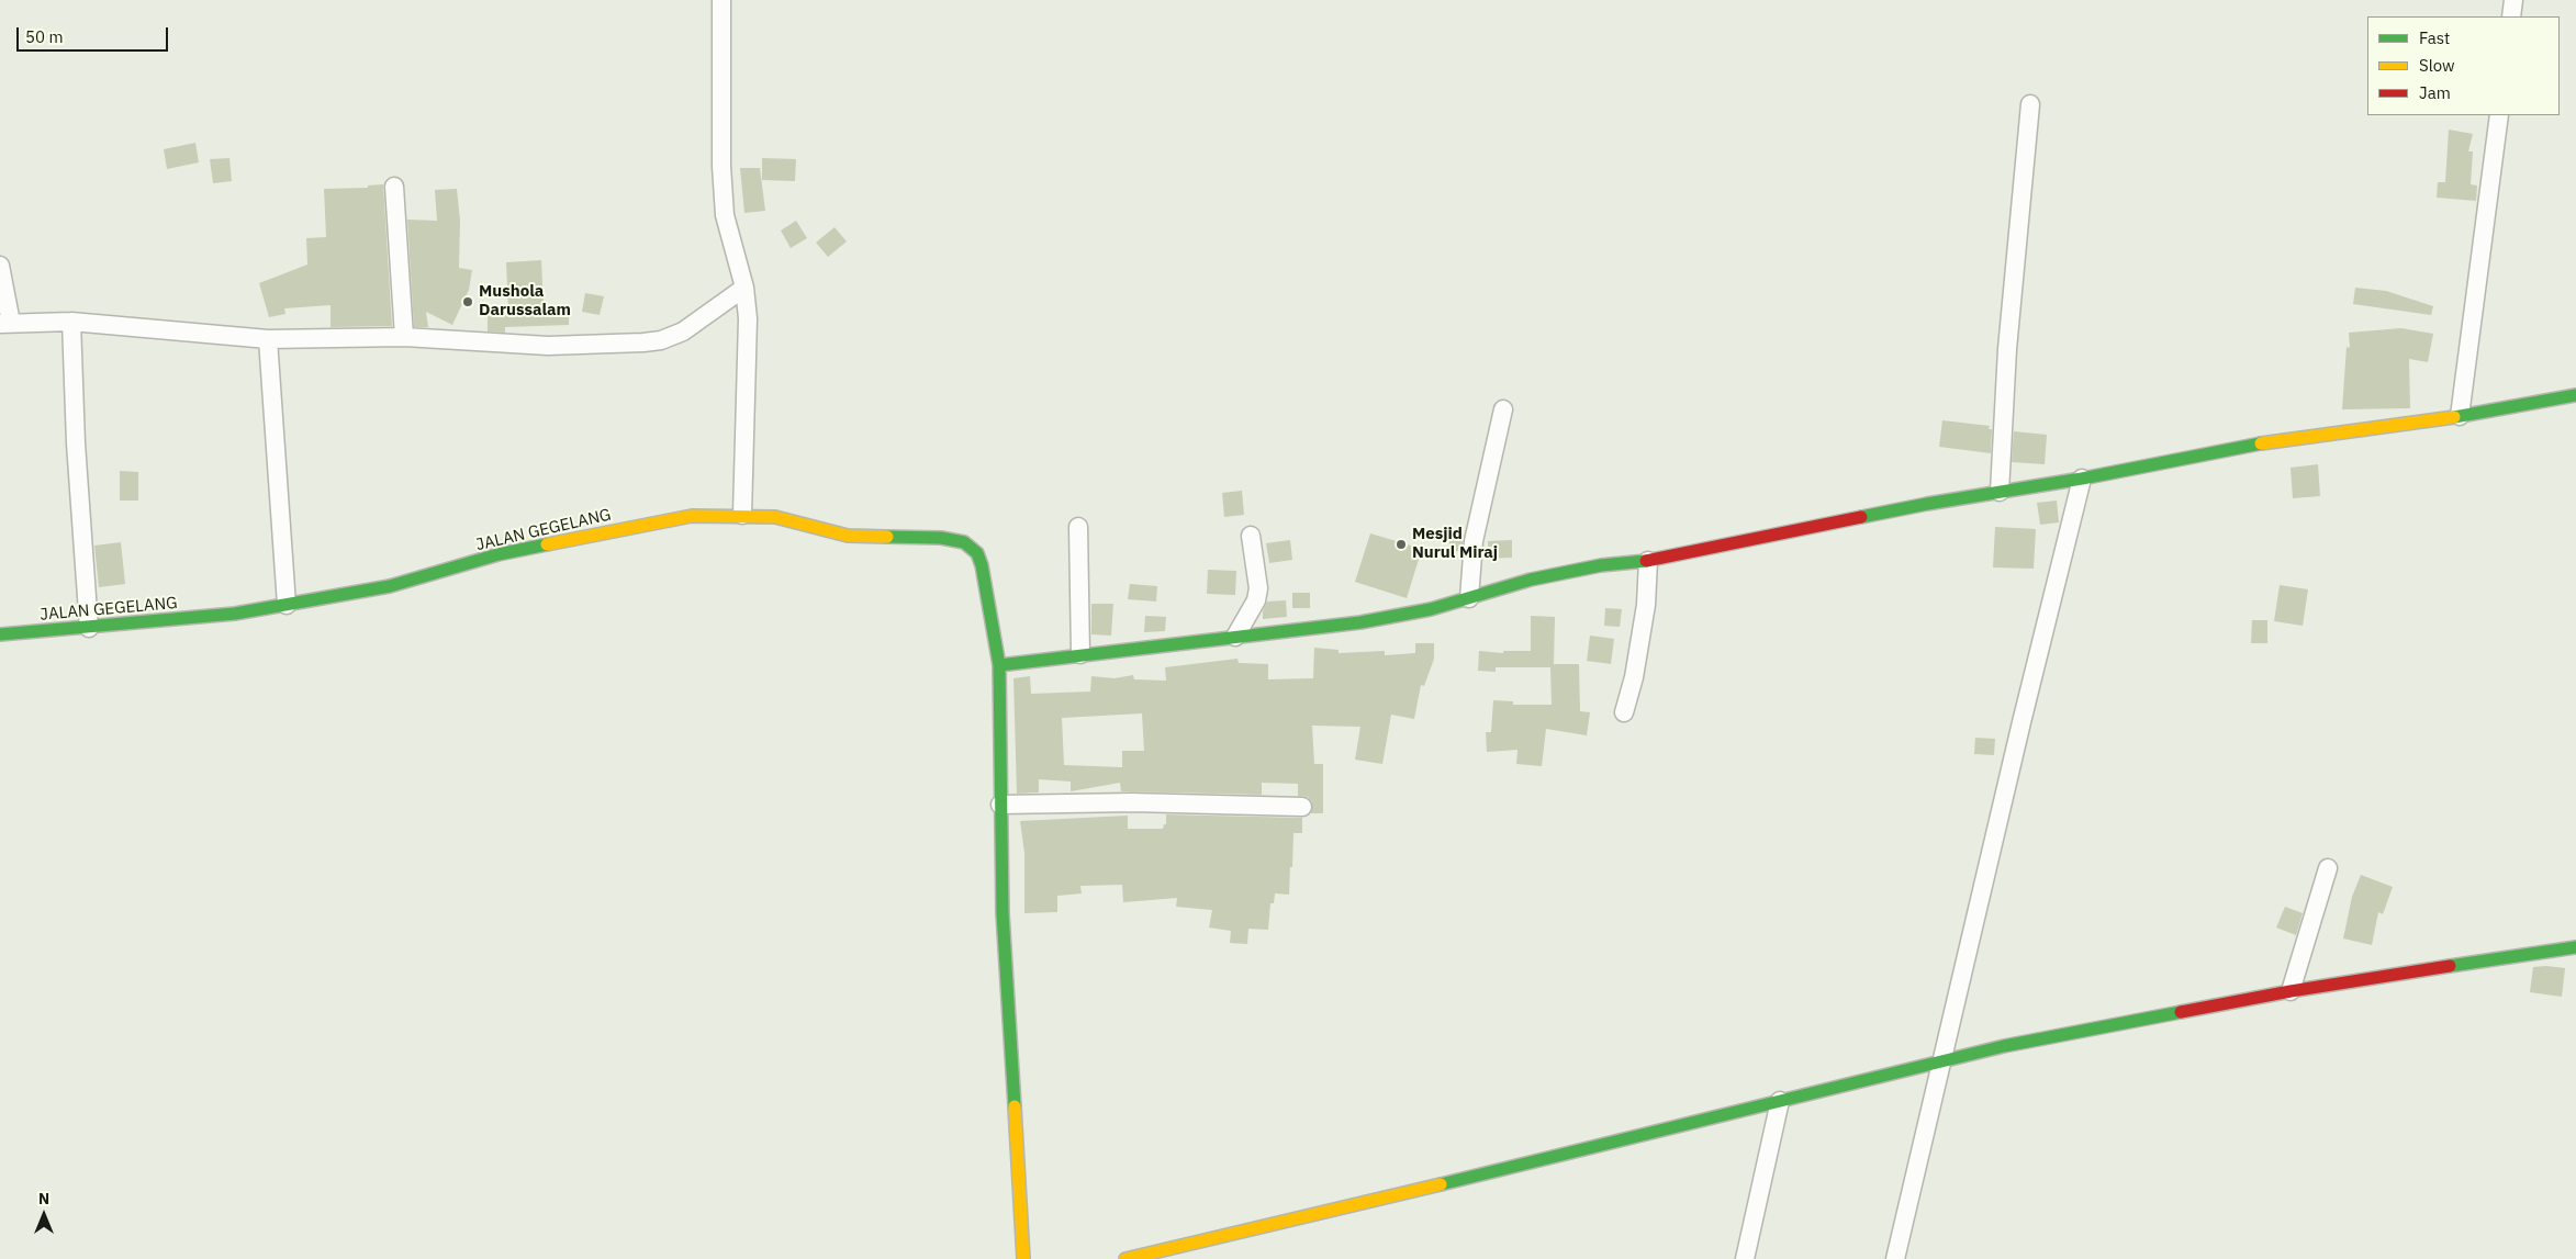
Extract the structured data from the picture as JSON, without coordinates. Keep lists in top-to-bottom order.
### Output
{
  "streets": {
    "street": ["JALAN GEGELANG"]
  },
  "places": ["Mushola Darussalam", "Mesjid Nurul Miraj"],
  "legend": ["Fast", "Slow", "Jam"],
  "scale_bar": "50 m",
  "north": "top"
}
